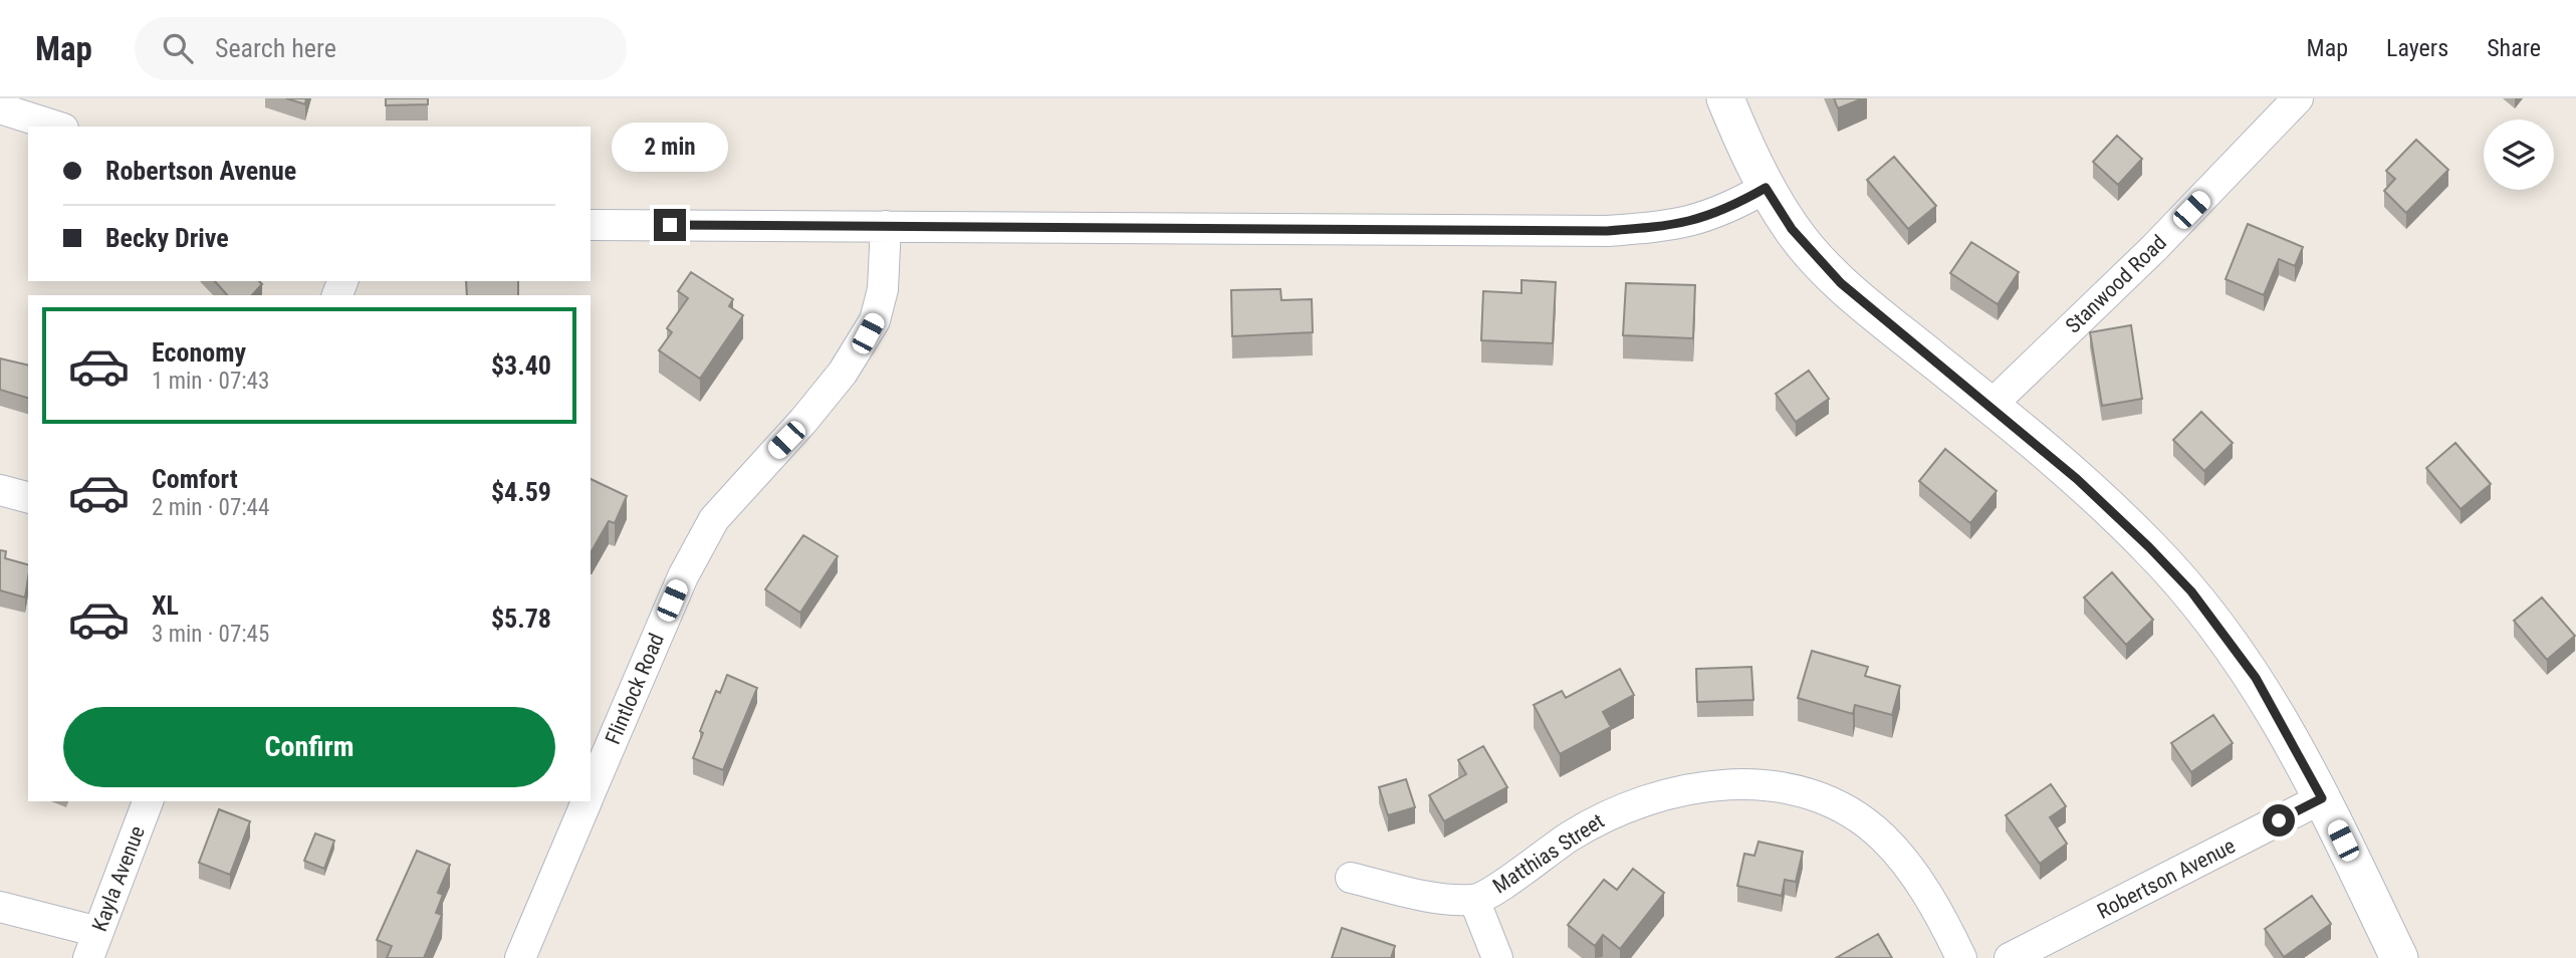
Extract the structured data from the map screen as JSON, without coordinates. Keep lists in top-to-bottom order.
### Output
{
  "streets": {
    "street": [
      "Stanwood Road",
      "Flintlock Road",
      "Matthias Street",
      "Kayla Avenue",
      "Robertson Avenue"
    ]
  },
  "page": {
    "header": "Map",
    "search": "Search here",
    "nav": ["Map", "Layers", "Share"],
    "bubble": "2 min",
    "banner": ["Robertson Avenue", "Becky Drive"],
    "list": [
      {
        "name": "Economy",
        "note": "1 min · 07:43",
        "value": "$3.40"
      },
      {
        "name": "Comfort",
        "note": "2 min · 07:44",
        "value": "$4.59"
      },
      {
        "name": "XL",
        "note": "3 min · 07:45",
        "value": "$5.78"
      }
    ],
    "buttons": "Confirm"
  }
}
